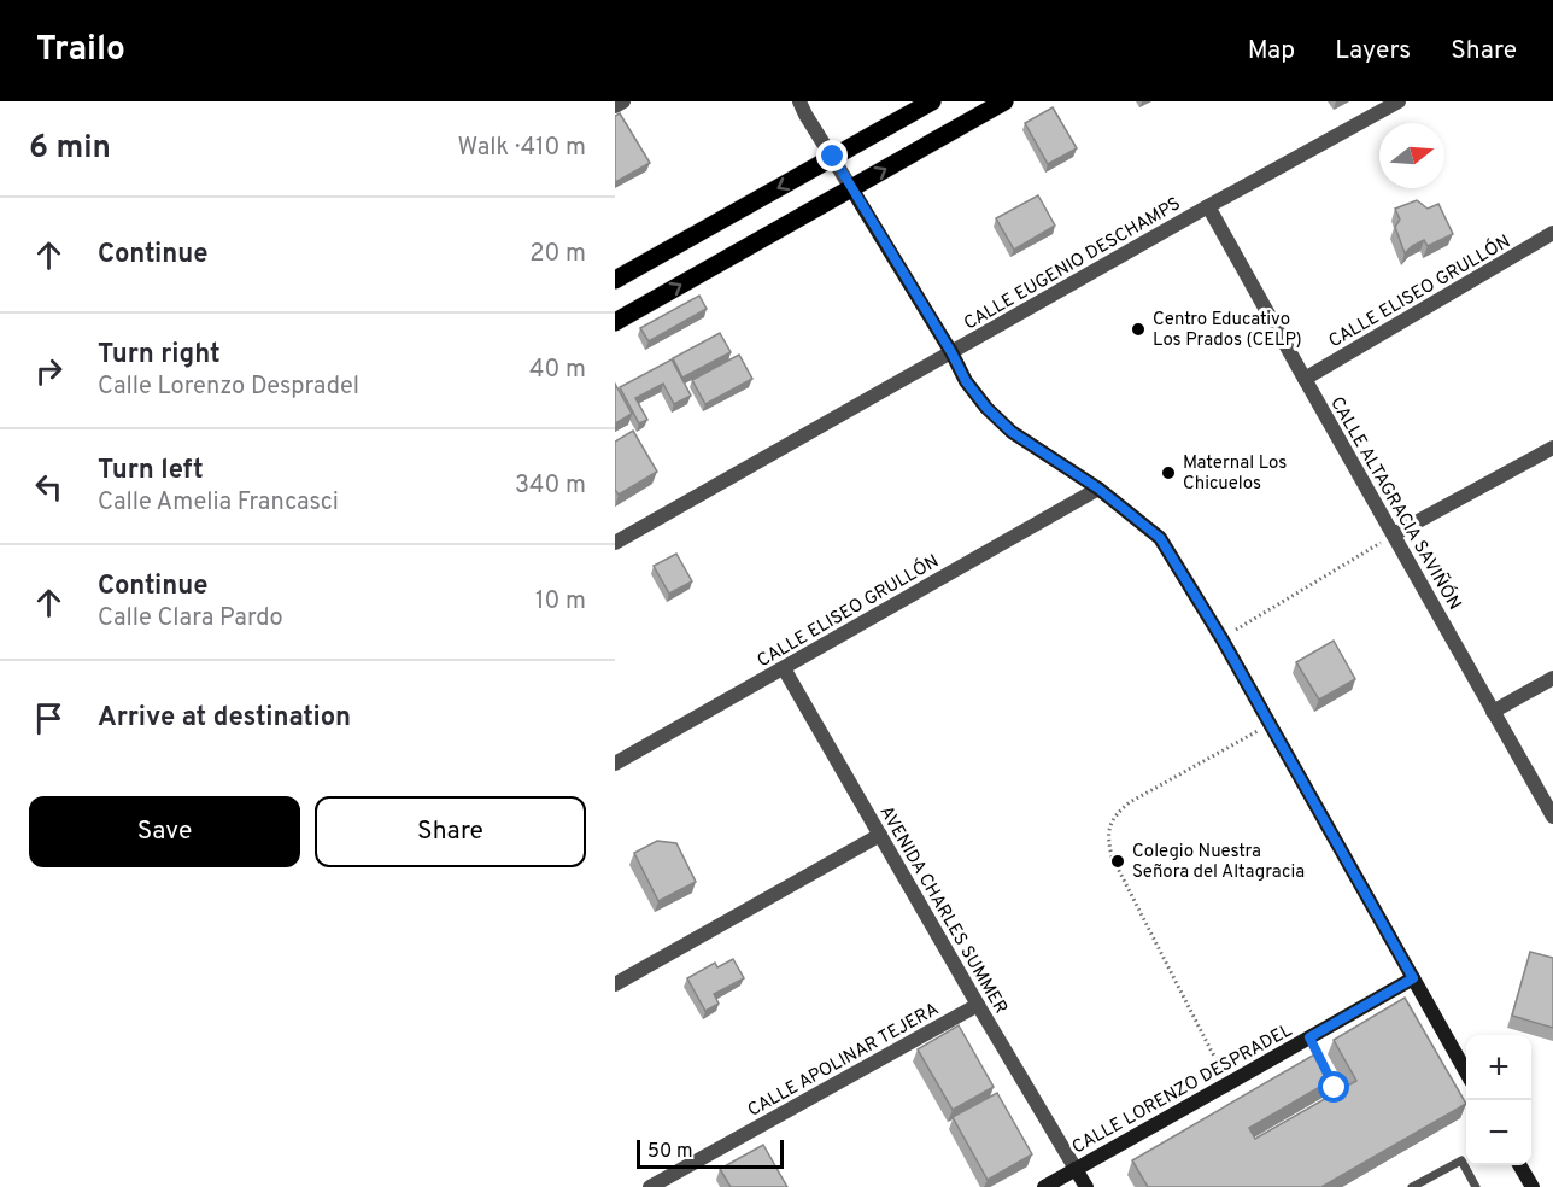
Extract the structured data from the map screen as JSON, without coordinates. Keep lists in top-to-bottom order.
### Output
{
  "streets": {
    "street": [
      "CALLE EUGENIO DESCHAMPS",
      "CALLE ELISEO GRULLÓN",
      "CALLE ALTAGRACIA SAVIÑÓN",
      "AVENIDA CHARLES SUMMER",
      "CALLE APOLINAR TEJERA",
      "CALLE LORENZO DESPRADEL"
    ]
  },
  "crossings": [
    ["CALLE EUGENIO DESCHAMPS", "CALLE ALTAGRACIA SAVIÑÓN"],
    ["CALLE ELISEO GRULLÓN", "CALLE ALTAGRACIA SAVIÑÓN"],
    ["CALLE ELISEO GRULLÓN", "AVENIDA CHARLES SUMMER"],
    ["AVENIDA CHARLES SUMMER", "CALLE APOLINAR TEJERA"],
    ["AVENIDA CHARLES SUMMER", "CALLE LORENZO DESPRADEL"]
  ],
  "places": ["Centro Educativo Los Prados (CELP)", "Maternal Los Chicuelos", "Colegio Nuestra Señora del Altagracia"],
  "scale_bar": "50 m",
  "north": "right",
  "page": {
    "header": "Trailo",
    "nav": ["Map", "Layers", "Share"],
    "heading": ["6 min", "Walk · 410 m"],
    "list": [
      ["Continue", "20 m"],
      ["Turn right", "Calle Lorenzo Despradel", "40 m"],
      ["Turn left", "Calle Amelia Francasci", "340 m"],
      ["Continue", "Calle Clara Pardo", "10 m"],
      "Arrive at destination"
    ],
    "buttons": ["Save", "Share"],
    "map_buttons": ["+", "−"],
    "scale": "50 m"
  }
}
